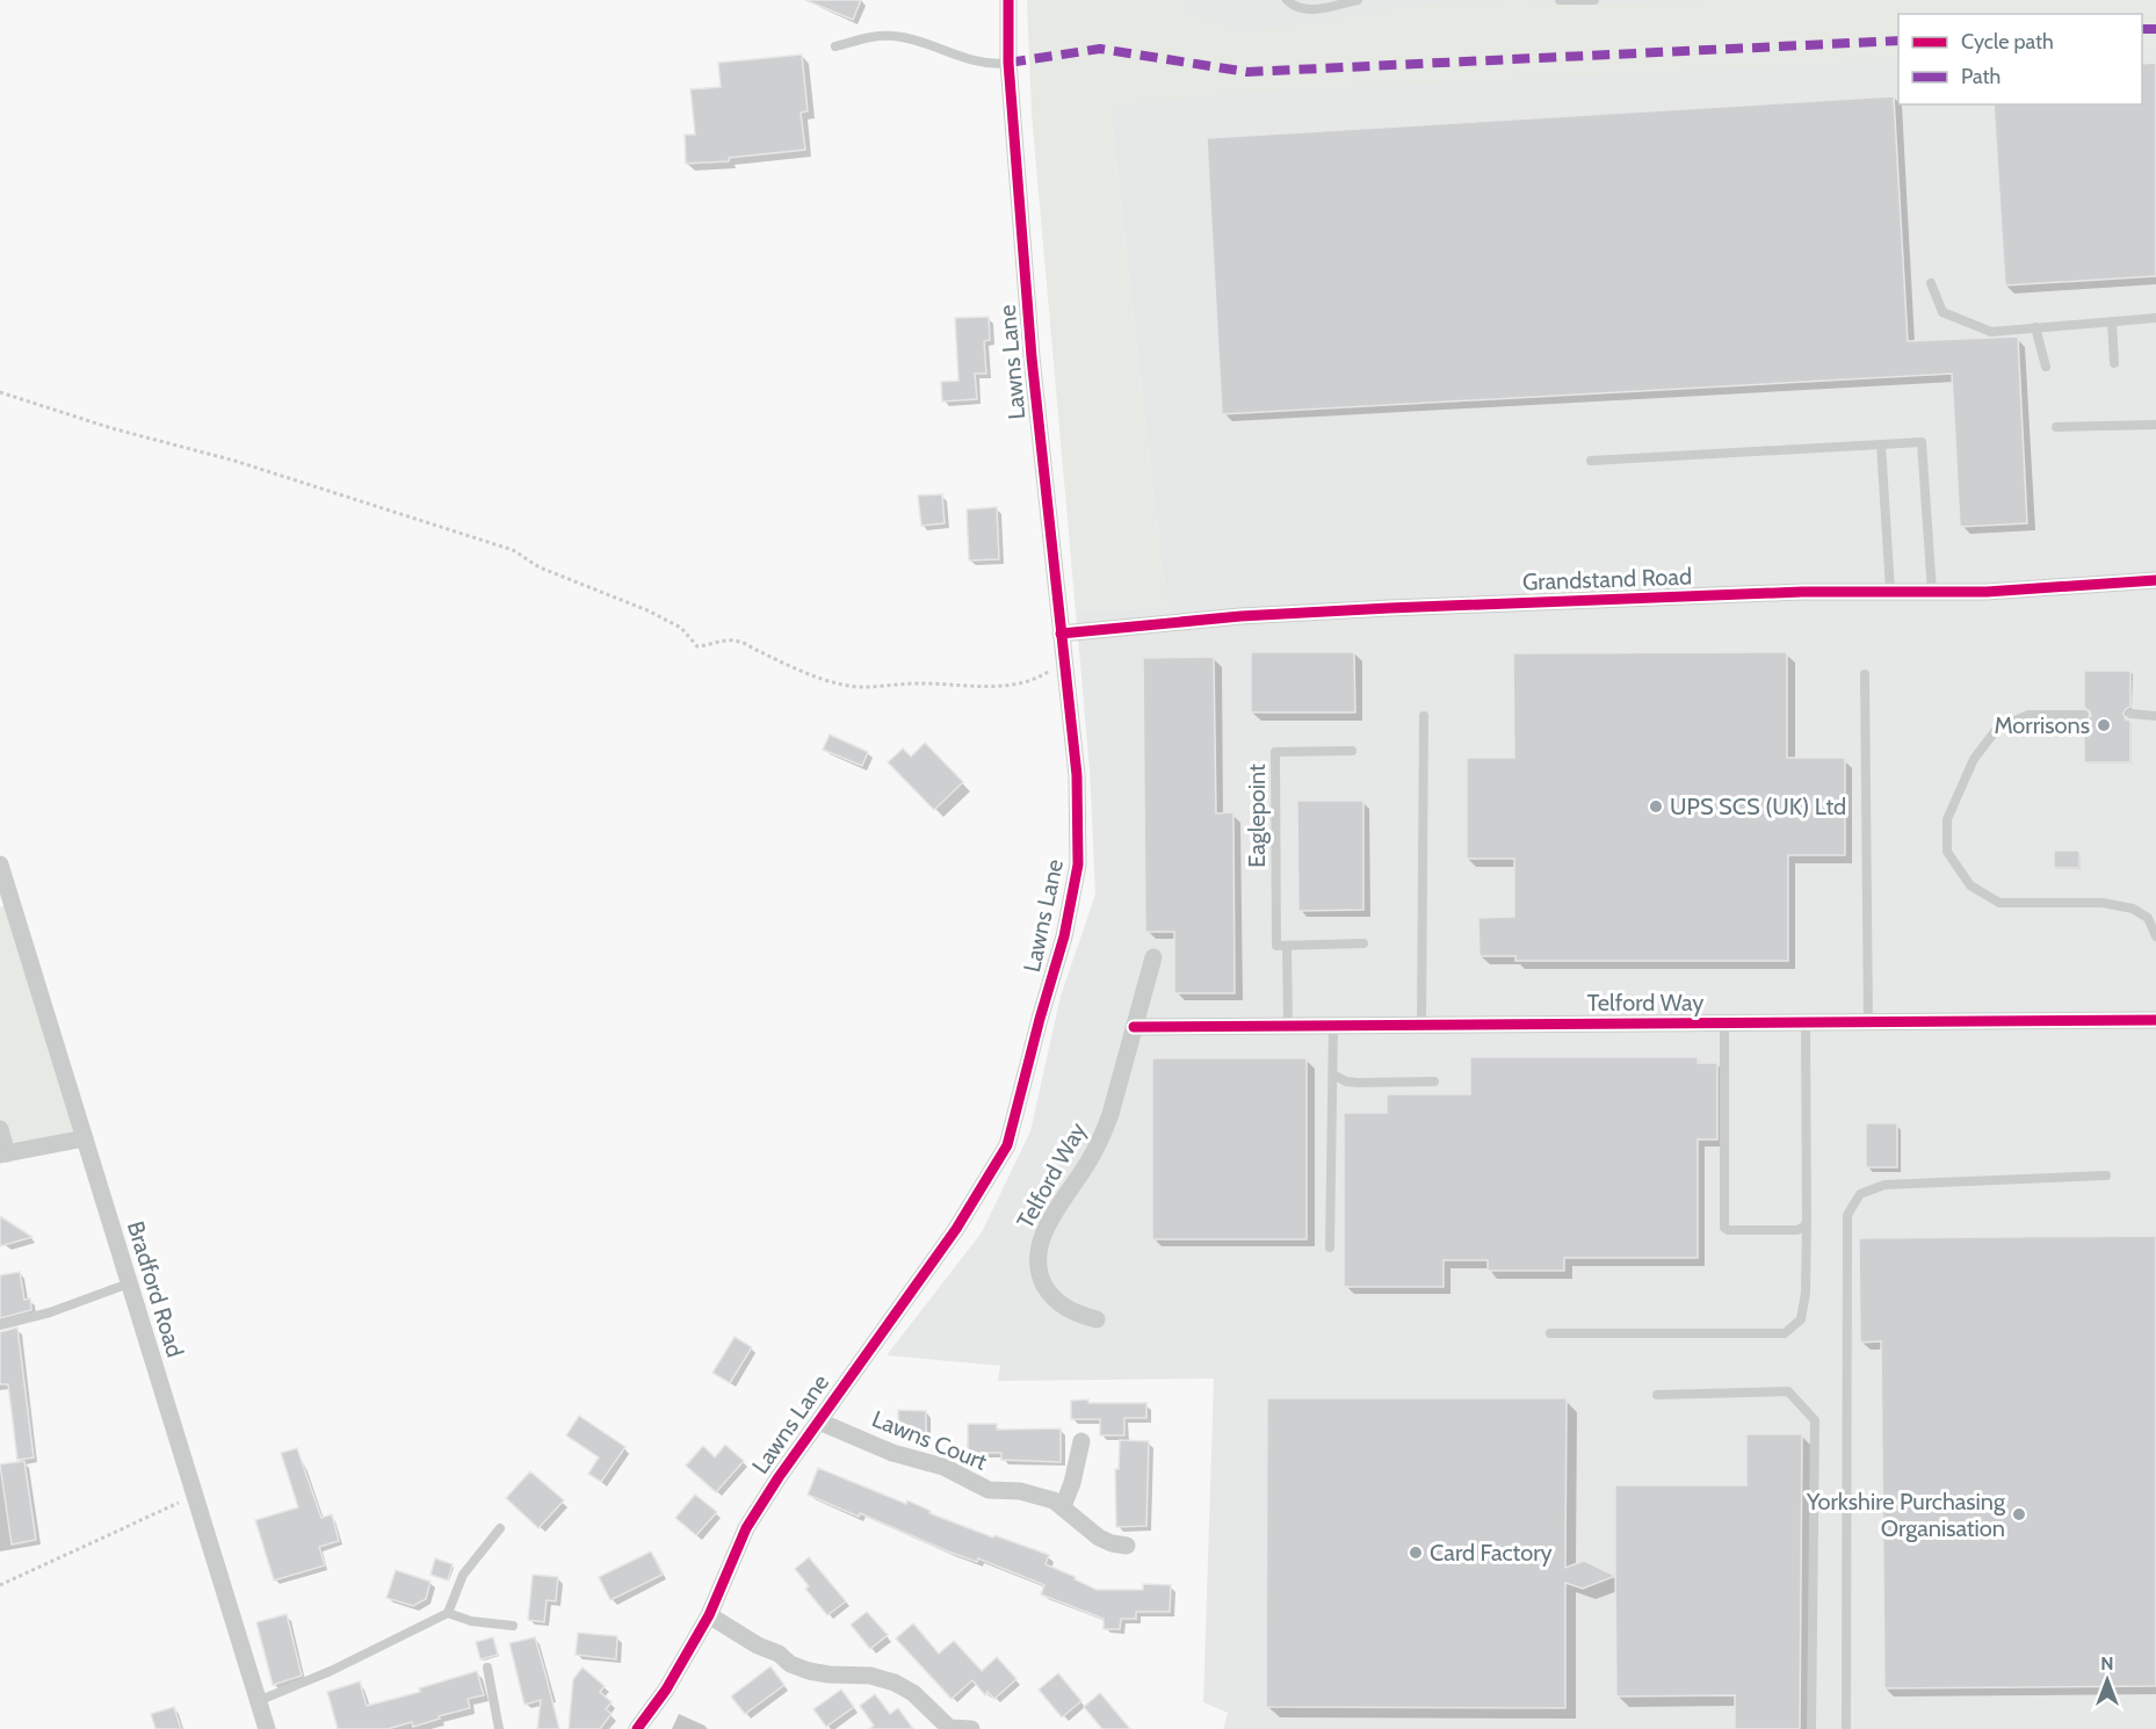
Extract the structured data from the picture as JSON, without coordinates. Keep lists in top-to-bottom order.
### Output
{
  "streets": {
    "street": [
      "Lawns Lane",
      "Grandstand Road",
      "Telford Way",
      "Bradford Road",
      "Lawns Court"
    ],
    "lane": ["Eaglepoint"]
  },
  "crossings": [
    ["Lawns Lane", "Grandstand Road"],
    ["Lawns Lane", "Lawns Court"],
    ["Eaglepoint", "Telford Way"]
  ],
  "places": [
    "Morrisons",
    "UPS SCS (UK) Ltd",
    "Yorkshire Purchasing Organisation",
    "Card Factory"
  ],
  "legend": ["Cycle path", "Path"],
  "north": "top"
}
